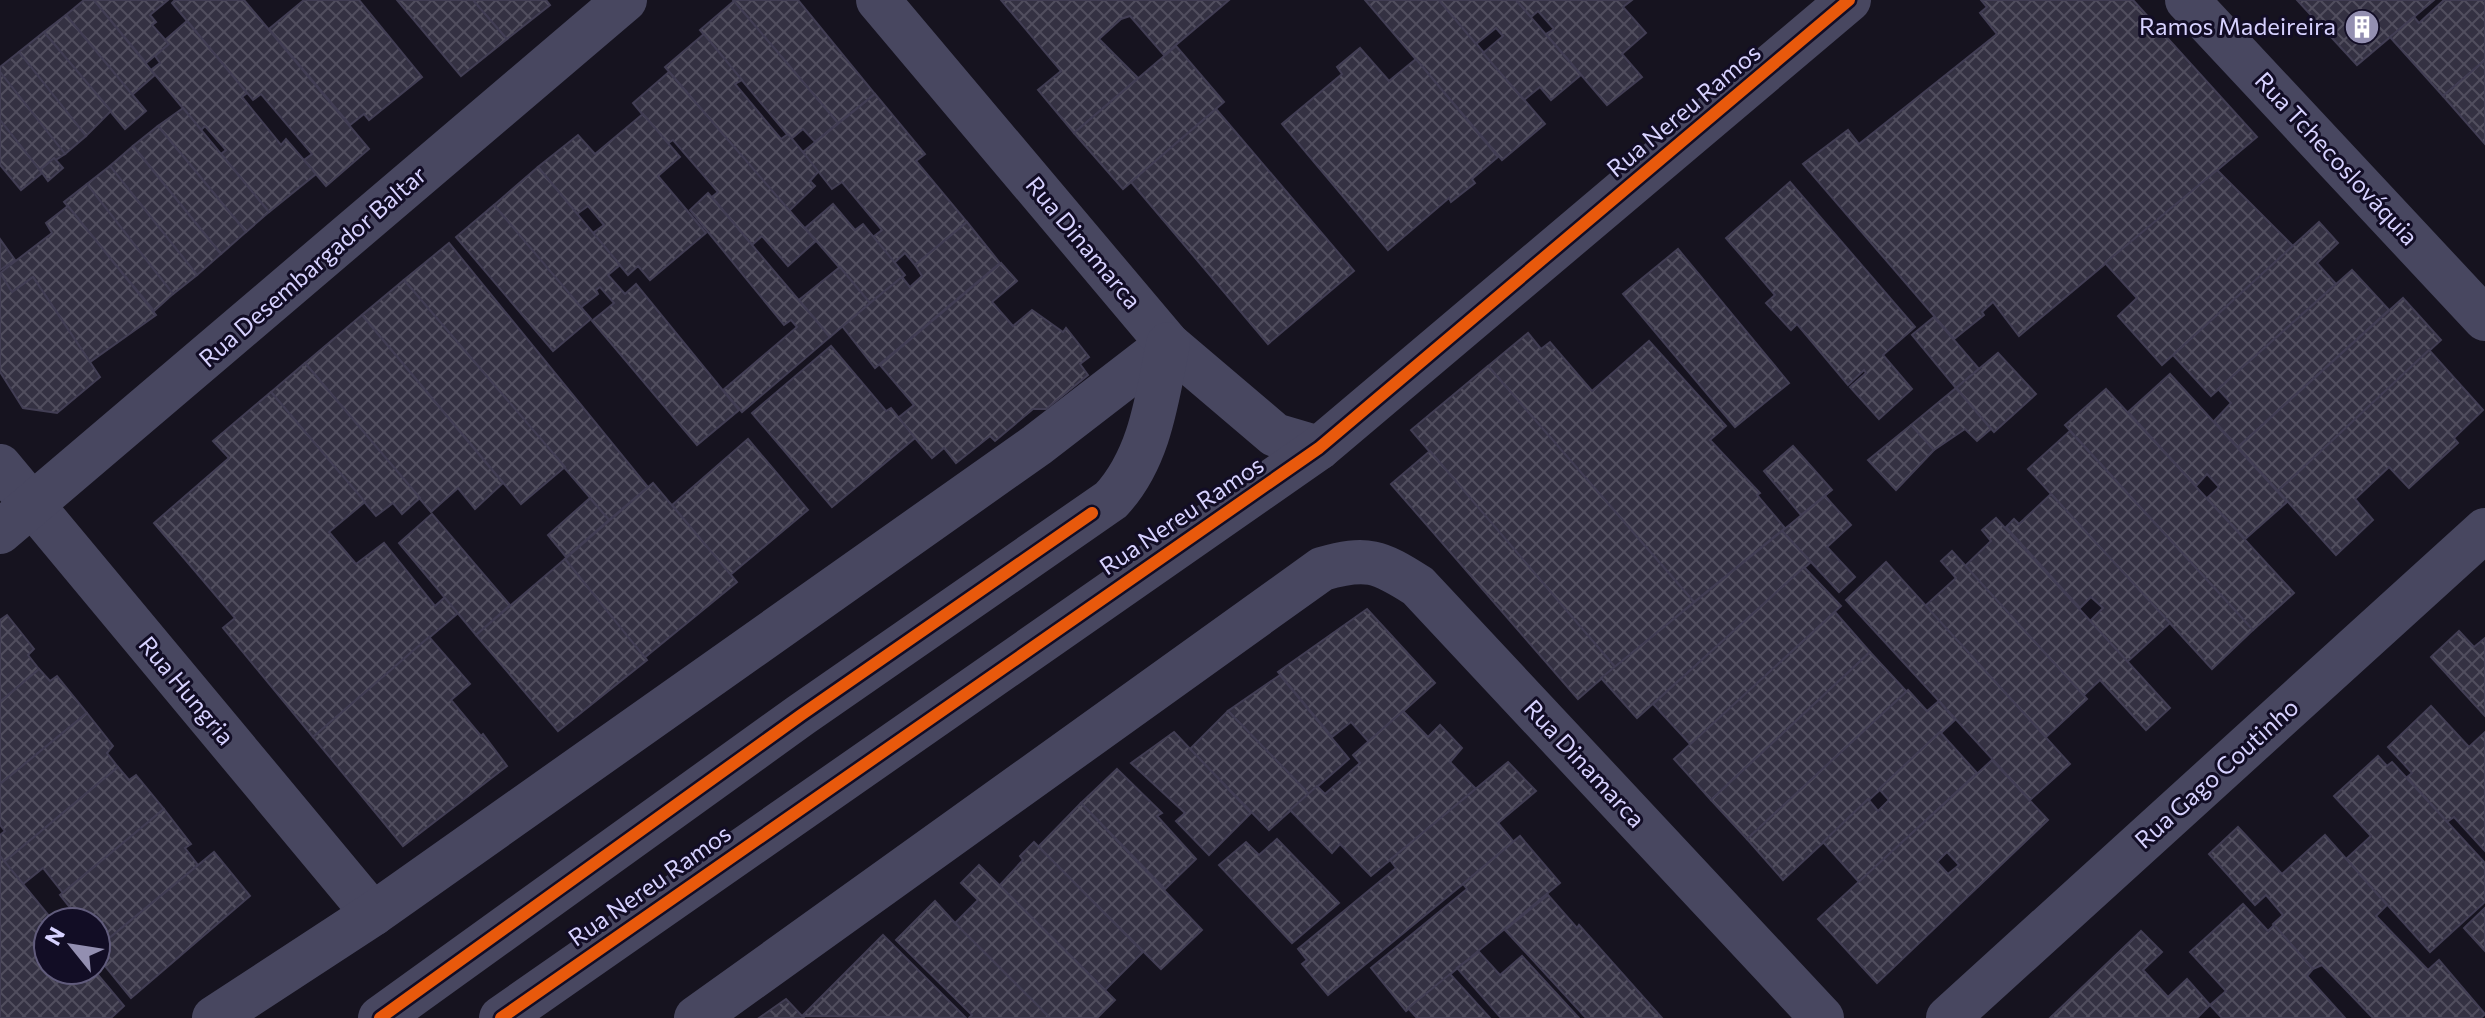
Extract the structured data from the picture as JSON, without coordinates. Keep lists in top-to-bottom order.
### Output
{
  "streets": {
    "street": [
      "Rua Nereu Ramos",
      "Rua Tchecoslováquia",
      "Rua Dinamarca",
      "Rua Desembargador Baltar",
      "Rua Hungria",
      "Rua Gago Coutinho"
    ]
  },
  "crossings": [
    ["Rua Nereu Ramos", "Rua Dinamarca"],
    ["Rua Desembargador Baltar", "Rua Hungria"]
  ],
  "places": {
    "building": ["Ramos Madeireira"]
  },
  "north": "top left"
}
